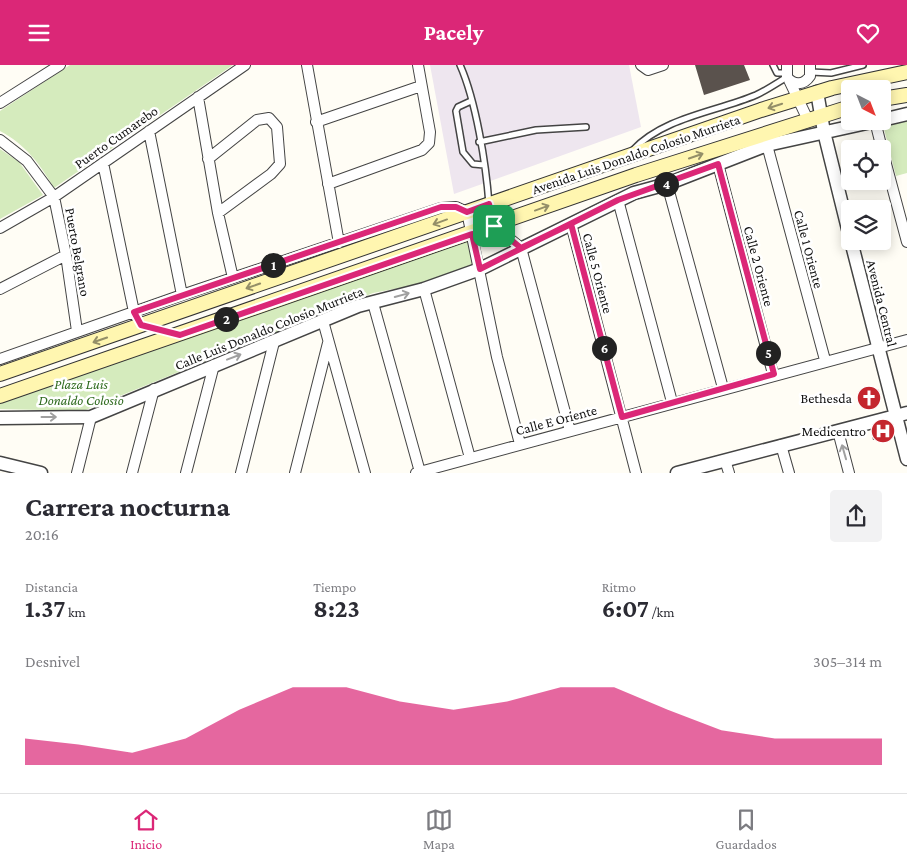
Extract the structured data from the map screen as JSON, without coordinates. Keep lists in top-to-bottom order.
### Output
{
  "streets": {
    "main road": ["Avenida Luis Donaldo Colosio Murrieta"],
    "street": [
      "Puerto Cumarebo",
      "Calle 1 Oriente",
      "Puerto Belgrano",
      "Calle 2 Oriente",
      "Calle 5 Oriente",
      "Avenida Central",
      "Calle Luis Donaldo Colosio Murrieta",
      "Calle E Oriente"
    ]
  },
  "crossings": [
    ["Puerto Cumarebo", "Puerto Belgrano"],
    ["Calle 1 Oriente", "Calle Luis Donaldo Colosio Murrieta"],
    ["Calle 1 Oriente", "Calle E Oriente"],
    ["Calle 2 Oriente", "Calle Luis Donaldo Colosio Murrieta"],
    ["Calle 2 Oriente", "Calle E Oriente"],
    ["Calle 5 Oriente", "Calle Luis Donaldo Colosio Murrieta"],
    ["Calle 5 Oriente", "Calle E Oriente"],
    ["Avenida Central", "Calle E Oriente"]
  ],
  "parks": ["Plaza Luis Donaldo Colosio"],
  "places": {
    "church": ["Bethesda"],
    "hospital": ["Medicentro"]
  },
  "north": "bottom right",
  "page": {
    "header": "Pacely",
    "pins": [
      "4",
      "1",
      "2",
      "6",
      "5"
    ],
    "heading": ["Carrera nocturna", "20:16"],
    "stats": [
      ["Distancia", "1.37 km"],
      ["Tiempo", "8:23"],
      ["Ritmo", "6:07 /km"]
    ],
    "chart": ["Desnivel", "305–314 m"],
    "tabs": ["Inicio", "Mapa", "Guardados"]
  }
}
